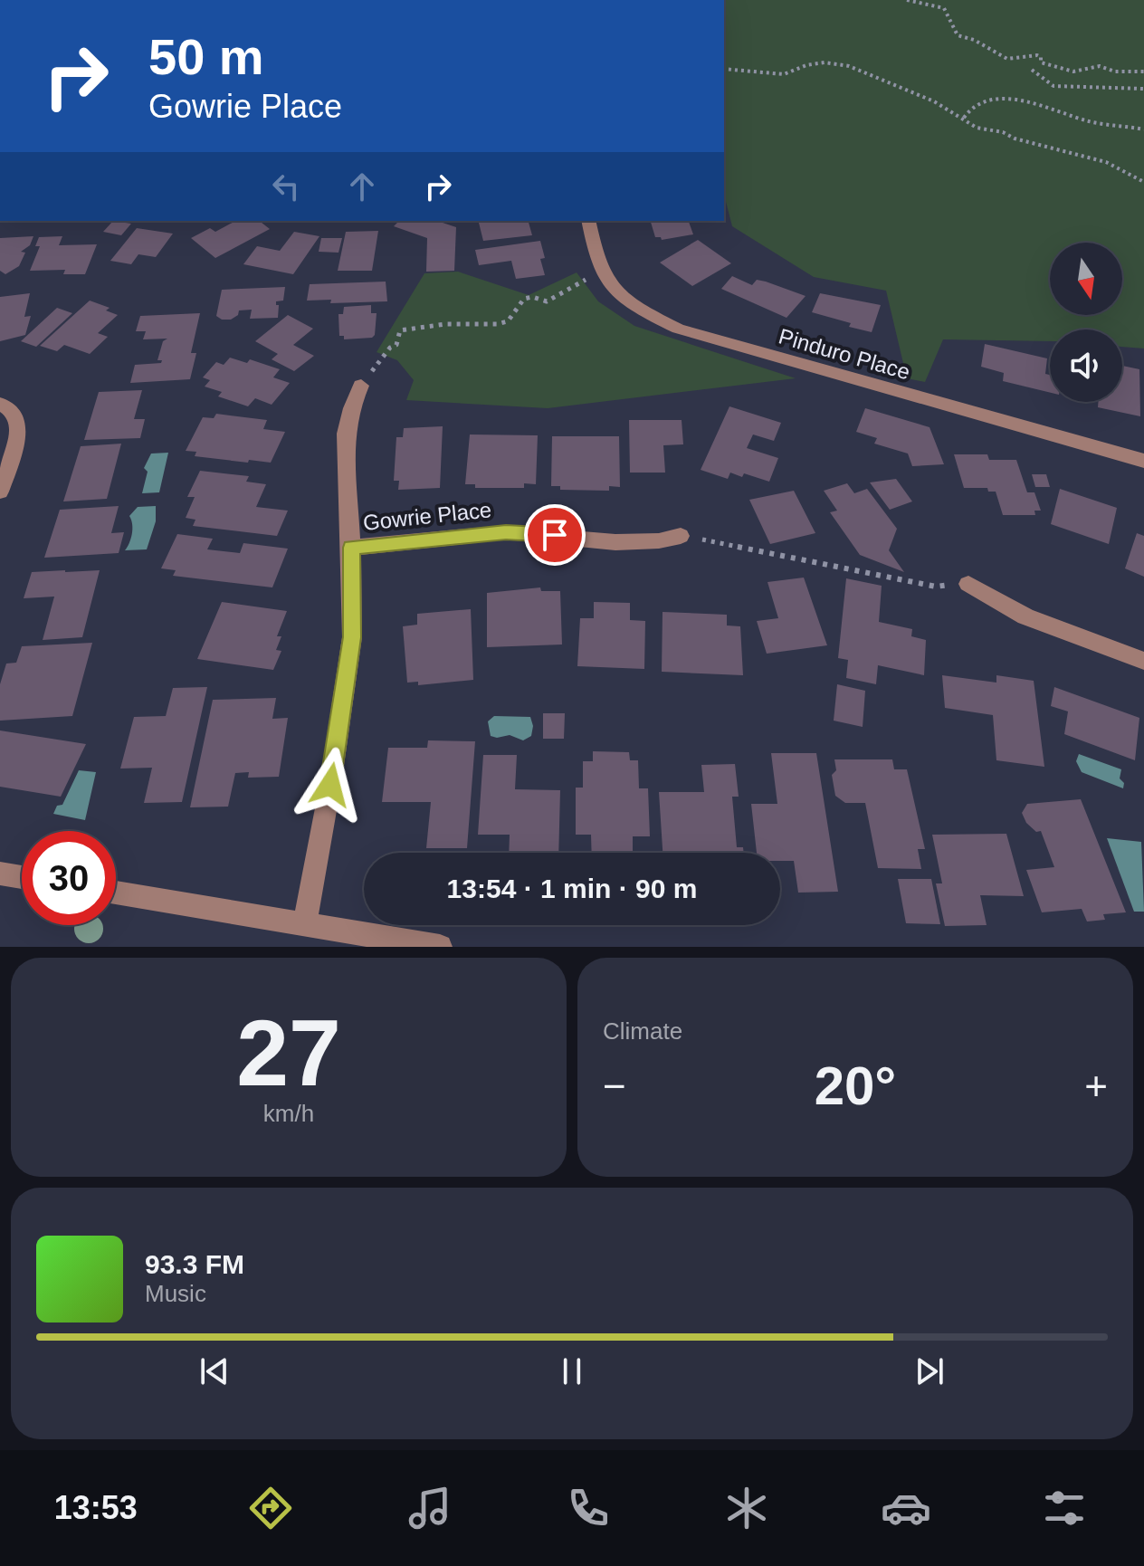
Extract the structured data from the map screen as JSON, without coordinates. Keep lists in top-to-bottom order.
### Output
{
  "streets": {
    "street": ["Pinduro Place", "Gowrie Place"]
  },
  "north": "bottom",
  "page": {
    "turn": ["50 m", "Gowrie Place"],
    "limit": "30",
    "trip": "13:54 · 1 min · 90 m",
    "tile": [
      ["27", "km/h"],
      "Climate"
    ],
    "heat": ["−", "20°", "+"],
    "song": ["93.3 FM", "Music"],
    "tabs": "13:53"
  }
}
